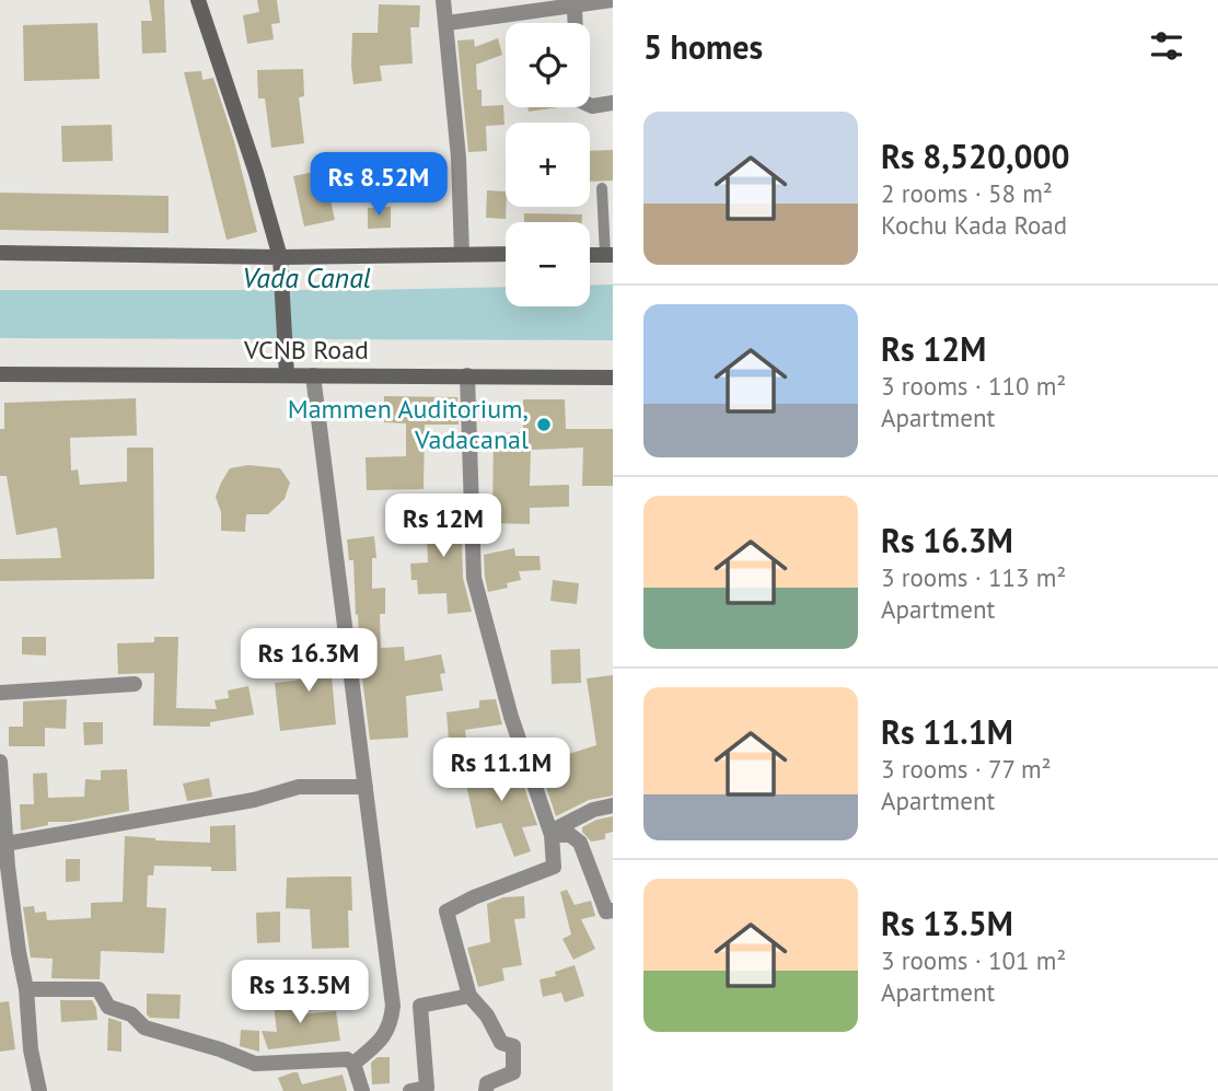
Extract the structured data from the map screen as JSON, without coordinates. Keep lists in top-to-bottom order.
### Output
{
  "streets": {
    "main road": ["VCNB Road"]
  },
  "water": ["Vada Canal"],
  "places": ["Mammen Auditorium, Vadacanal"],
  "page": {
    "heading": "5 homes",
    "map_buttons": ["+", "−"],
    "list": [
      {
        "name": "Rs 8,520,000",
        "note": "2 rooms · 58 m² · Kochu Kada Road"
      },
      {
        "name": "Rs 12M",
        "note": "3 rooms · 110 m² · Apartment"
      },
      {
        "name": "Rs 16.3M",
        "note": "3 rooms · 113 m² · Apartment"
      },
      {
        "name": "Rs 11.1M",
        "note": "3 rooms · 77 m² · Apartment"
      },
      {
        "name": "Rs 13.5M",
        "note": "3 rooms · 101 m² · Apartment"
      }
    ],
    "price": [
      "Rs 8.52M",
      "Rs 12M",
      "Rs 16.3M",
      "Rs 11.1M",
      "Rs 13.5M"
    ]
  }
}
